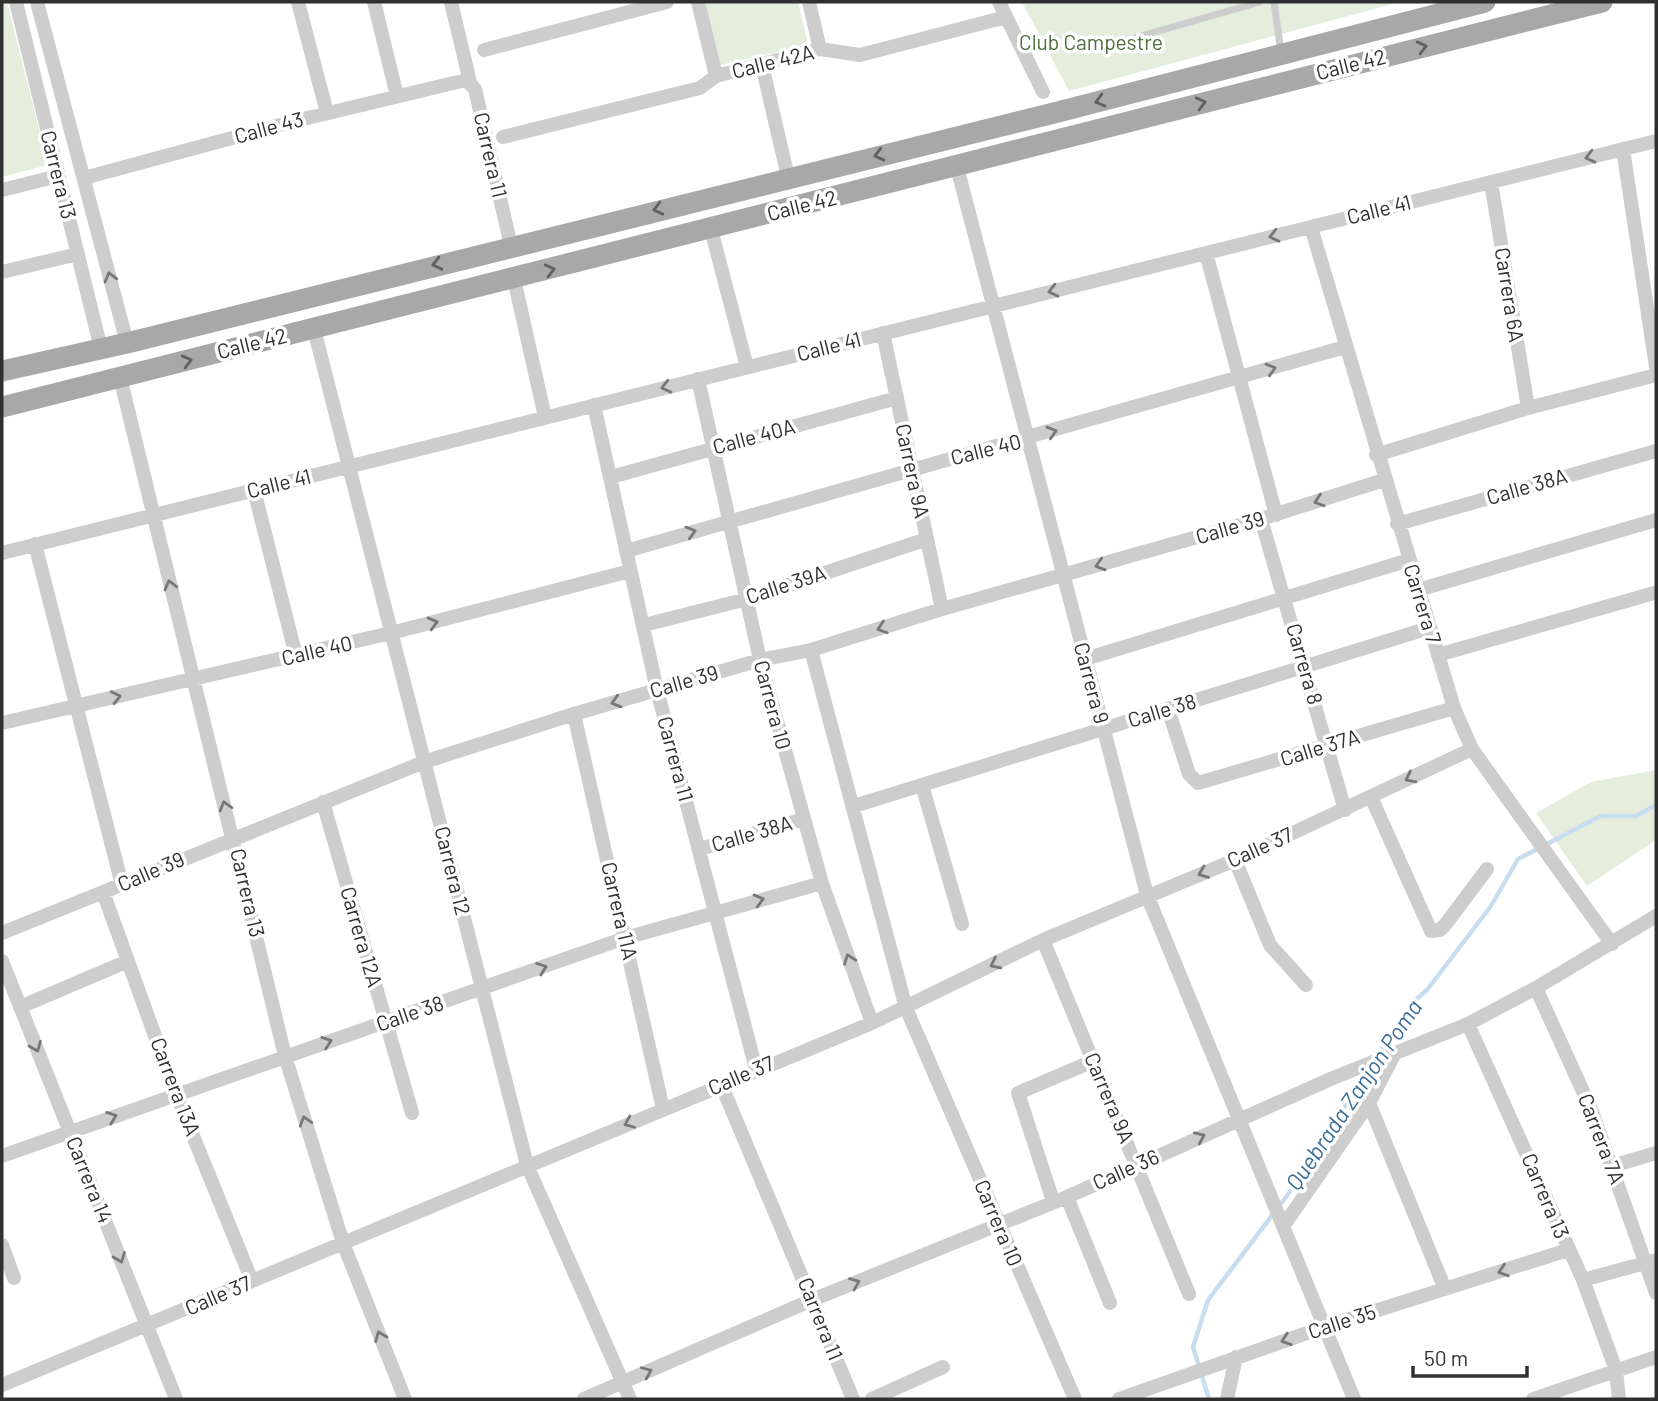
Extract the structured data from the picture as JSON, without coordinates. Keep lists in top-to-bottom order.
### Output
{
  "streets": {
    "main road": ["Calle 42"],
    "street": [
      "Calle 42A",
      "Calle 43",
      "Carrera 11",
      "Carrera 13",
      "Calle 41",
      "Carrera 6A",
      "Calle 40A",
      "Calle 40",
      "Carrera 9A",
      "Calle 38A",
      "Calle 39",
      "Calle 39A",
      "Carrera 7",
      "Carrera 8",
      "Carrera 9",
      "Carrera 10",
      "Calle 38",
      "Calle 37A",
      "Calle 37",
      "Carrera 12",
      "Carrera 11A",
      "Carrera 12A",
      "Carrera 13A",
      "Carrera 7A",
      "Calle 36",
      "Carrera 14",
      "Calle 35"
    ]
  },
  "crossings": [
    ["Calle 42", "Carrera 11"],
    ["Calle 42", "Carrera 13"],
    ["Calle 42", "Carrera 9"],
    ["Calle 42", "Carrera 12"],
    ["Calle 43", "Carrera 11"],
    ["Calle 43", "Carrera 13"],
    ["Carrera 11", "Calle 41"],
    ["Carrera 11", "Calle 40A"],
    ["Carrera 11", "Calle 40"],
    ["Carrera 11", "Calle 38A"],
    ["Carrera 11", "Calle 39"],
    ["Carrera 11", "Calle 39A"],
    ["Carrera 11", "Calle 38"],
    ["Carrera 11", "Calle 37"],
    ["Carrera 11", "Calle 36"],
    ["Carrera 13", "Calle 41"],
    ["Carrera 13", "Calle 40"],
    ["Carrera 13", "Calle 39"],
    ["Carrera 13", "Calle 38"],
    ["Carrera 13", "Calle 37"],
    ["Carrera 13", "Calle 36"],
    ["Carrera 13", "Calle 35"],
    ["Calle 41", "Carrera 6A"],
    ["Calle 41", "Carrera 9A"],
    ["Calle 41", "Carrera 7"],
    ["Calle 41", "Carrera 9"],
    ["Calle 41", "Carrera 10"],
    ["Calle 41", "Carrera 12"],
    ["Calle 40A", "Carrera 9A"],
    ["Calle 40A", "Carrera 10"],
    ["Calle 40", "Carrera 9A"],
    ["Calle 40", "Carrera 7"],
    ["Calle 40", "Carrera 9"],
    ["Calle 40", "Carrera 10"],
    ["Calle 40", "Carrera 12"],
    ["Carrera 9A", "Calle 39"],
    ["Carrera 9A", "Calle 39A"],
    ["Carrera 9A", "Calle 37"],
    ["Carrera 9A", "Calle 36"],
    ["Calle 38A", "Carrera 7"],
    ["Calle 38A", "Carrera 10"],
    ["Calle 39", "Carrera 7"],
    ["Calle 39", "Carrera 8"],
    ["Calle 39", "Carrera 9"],
    ["Calle 39", "Carrera 10"],
    ["Calle 39", "Carrera 12"],
    ["Calle 39", "Carrera 11A"],
    ["Calle 39", "Carrera 12A"],
    ["Calle 39", "Carrera 13A"],
    ["Calle 39A", "Carrera 10"],
    ["Carrera 7", "Calle 38"],
    ["Carrera 7", "Calle 37A"],
    ["Carrera 7", "Calle 37"],
    ["Carrera 7", "Calle 36"],
    ["Carrera 8", "Calle 38"],
    ["Carrera 8", "Calle 37A"],
    ["Carrera 8", "Calle 37"],
    ["Carrera 9", "Calle 38"],
    ["Carrera 9", "Calle 37"],
    ["Carrera 9", "Calle 36"],
    ["Carrera 10", "Calle 38"],
    ["Carrera 10", "Calle 37"],
    ["Carrera 10", "Calle 36"],
    ["Calle 38", "Calle 37A"],
    ["Calle 38", "Carrera 12"],
    ["Calle 38", "Carrera 11A"],
    ["Calle 38", "Carrera 12A"],
    ["Calle 38", "Carrera 13A"],
    ["Calle 38", "Carrera 14"],
    ["Calle 37", "Carrera 12"],
    ["Calle 37", "Carrera 11A"],
    ["Calle 37", "Carrera 13A"],
    ["Calle 37", "Carrera 14"],
    ["Carrera 12", "Calle 36"],
    ["Carrera 7A", "Calle 36"]
  ],
  "one_way": [
    "Calle 40",
    "Calle 36",
    "Carrera 14",
    "Calle 35"
  ],
  "water": ["Quebrada Zanjon Poma"],
  "parks": ["Club Campestre"],
  "scale_bar": "50 m"
}
